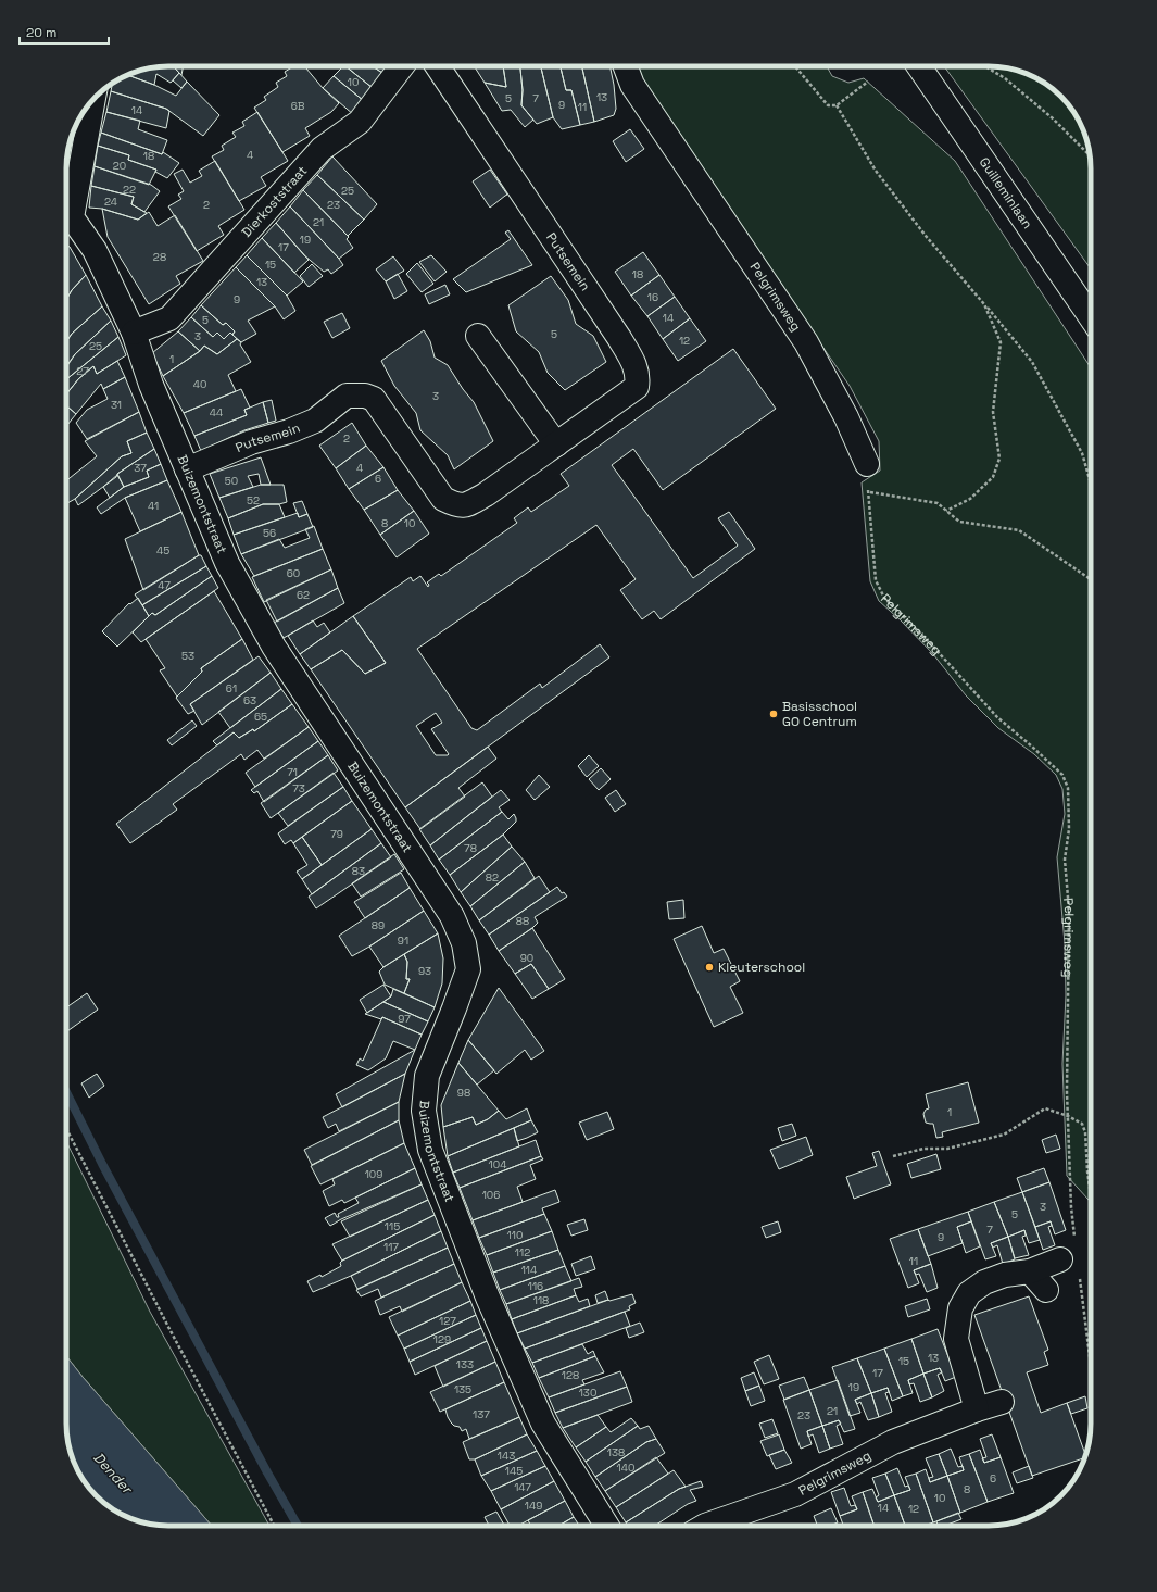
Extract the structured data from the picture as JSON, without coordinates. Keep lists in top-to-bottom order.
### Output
{
  "streets": {
    "street": [
      "Guilleminlaan",
      "Dierkoststraat",
      "Putsemein",
      "Pelgrimsweg",
      "Buizemontstraat"
    ]
  },
  "crossings": [
    ["Dierkoststraat", "Buizemontstraat"],
    ["Putsemein", "Buizemontstraat"]
  ],
  "water": ["Dender"],
  "places": ["Basisschool GO Centrum", "Kleuterschool"],
  "house_numbers": [
    "10",
    "13",
    "5",
    "7",
    "9",
    "6B",
    "11",
    "14",
    "4",
    "18",
    "20",
    "22",
    "25",
    "24",
    "2",
    "23",
    "21",
    "19",
    "17",
    "28",
    "15",
    "18",
    "13",
    "16",
    "9",
    "14",
    "5",
    "5",
    "3",
    "12",
    "25",
    "1",
    "27",
    "40",
    "3",
    "31",
    "44",
    "2",
    "37",
    "4",
    "6",
    "50",
    "52",
    "41",
    "8",
    "10",
    "56",
    "45",
    "60",
    "47",
    "62",
    "53",
    "61",
    "63",
    "65",
    "71",
    "73",
    "79",
    "78",
    "83",
    "82",
    "88",
    "89",
    "91",
    "90",
    "93",
    "97",
    "98",
    "1",
    "104",
    "109",
    "106",
    "3",
    "5",
    "115",
    "7",
    "110",
    "9",
    "117",
    "112",
    "11",
    "114",
    "116",
    "118",
    "127",
    "129",
    "13",
    "15",
    "133",
    "17",
    "128",
    "19",
    "135",
    "130",
    "21",
    "137",
    "23",
    "138",
    "143",
    "140",
    "145",
    "6",
    "147",
    "8",
    "10",
    "149",
    "14",
    "12"
  ],
  "scale_bar": "20 m"
}
